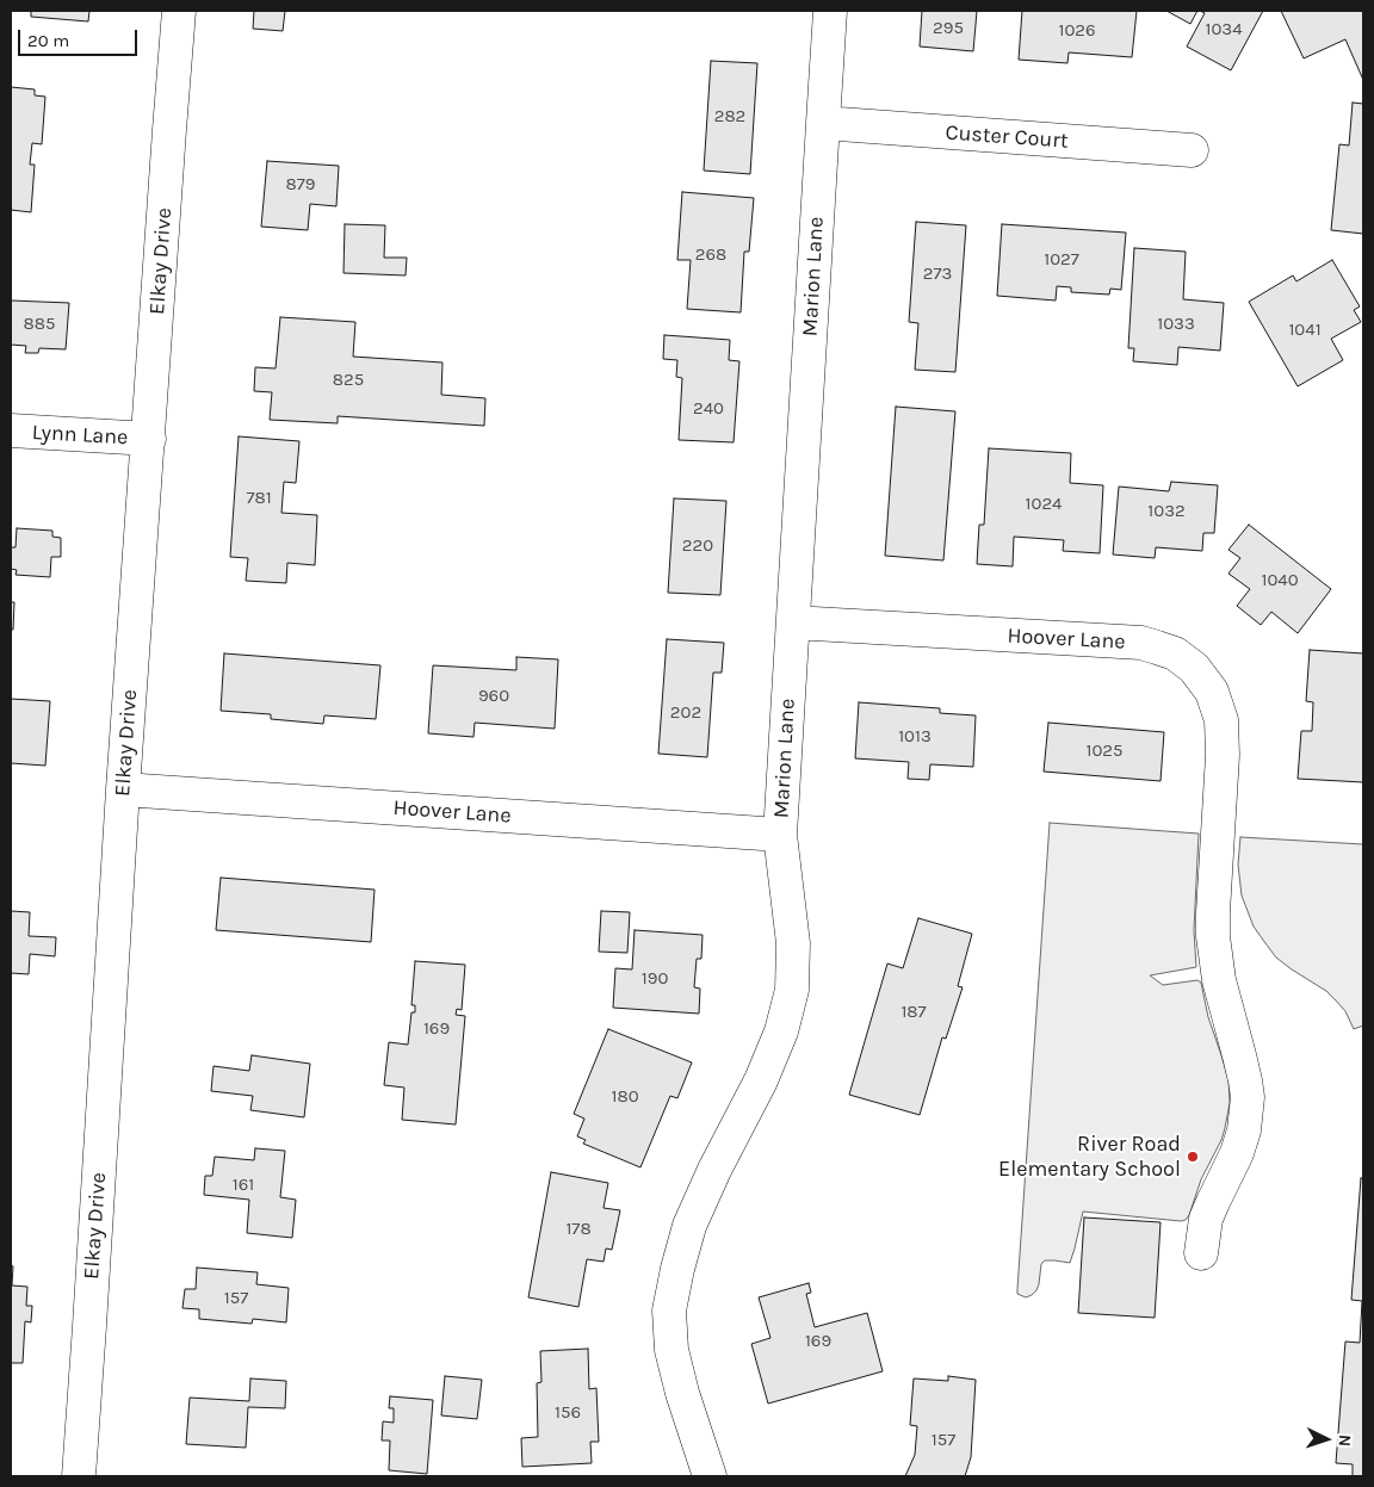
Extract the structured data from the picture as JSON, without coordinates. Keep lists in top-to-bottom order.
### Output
{
  "streets": {
    "street": [
      "Custer Court",
      "Elkay Drive",
      "Marion Lane",
      "Lynn Lane",
      "Hoover Lane"
    ]
  },
  "crossings": [
    ["Custer Court", "Marion Lane"],
    ["Elkay Drive", "Lynn Lane"],
    ["Elkay Drive", "Hoover Lane"],
    ["Marion Lane", "Hoover Lane"]
  ],
  "places": ["River Road Elementary School"],
  "house_numbers": [
    "295",
    "1034",
    "1026",
    "282",
    "879",
    "268",
    "1027",
    "273",
    "885",
    "1033",
    "1041",
    "825",
    "240",
    "781",
    "1024",
    "1032",
    "220",
    "1040",
    "960",
    "202",
    "1013",
    "1025",
    "190",
    "187",
    "169",
    "180",
    "161",
    "178",
    "157",
    "169",
    "156",
    "157"
  ],
  "scale_bar": "20 m",
  "north": "right"
}
